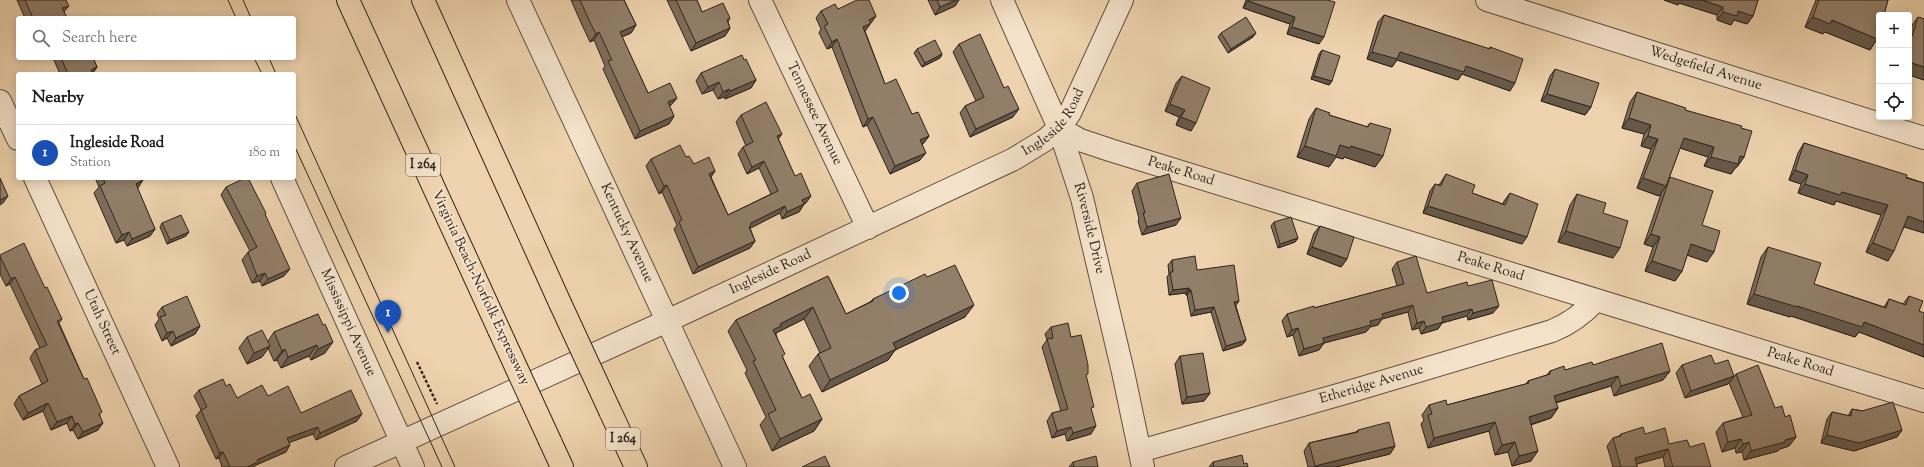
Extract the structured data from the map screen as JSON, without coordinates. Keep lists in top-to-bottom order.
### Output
{
  "streets": {
    "highway": ["I 264", "Virginia Beach-Norfolk Expressway"],
    "street": [
      "Wedgefield Avenue",
      "Tennessee Avenue",
      "Ingleside Road",
      "Peake Road",
      "Riverside Drive",
      "Kentucky Avenue",
      "Utah Street",
      "Mississippi Avenue",
      "Etheridge Avenue"
    ]
  },
  "crossings": [
    ["Tennessee Avenue", "Ingleside Road"],
    ["Ingleside Road", "Peake Road"],
    ["Ingleside Road", "Riverside Drive"],
    ["Ingleside Road", "Kentucky Avenue"],
    ["Ingleside Road", "Mississippi Avenue"],
    ["Peake Road", "Riverside Drive"],
    ["Peake Road", "Etheridge Avenue"],
    ["Riverside Drive", "Etheridge Avenue"]
  ],
  "page": {
    "map_buttons": ["+", "−"],
    "search": "Search here",
    "heading": "Nearby",
    "list": [
      {
        "mark": "1",
        "name": "Ingleside Road",
        "note": "Station",
        "value": "180 m"
      }
    ],
    "pins": "1"
  }
}
